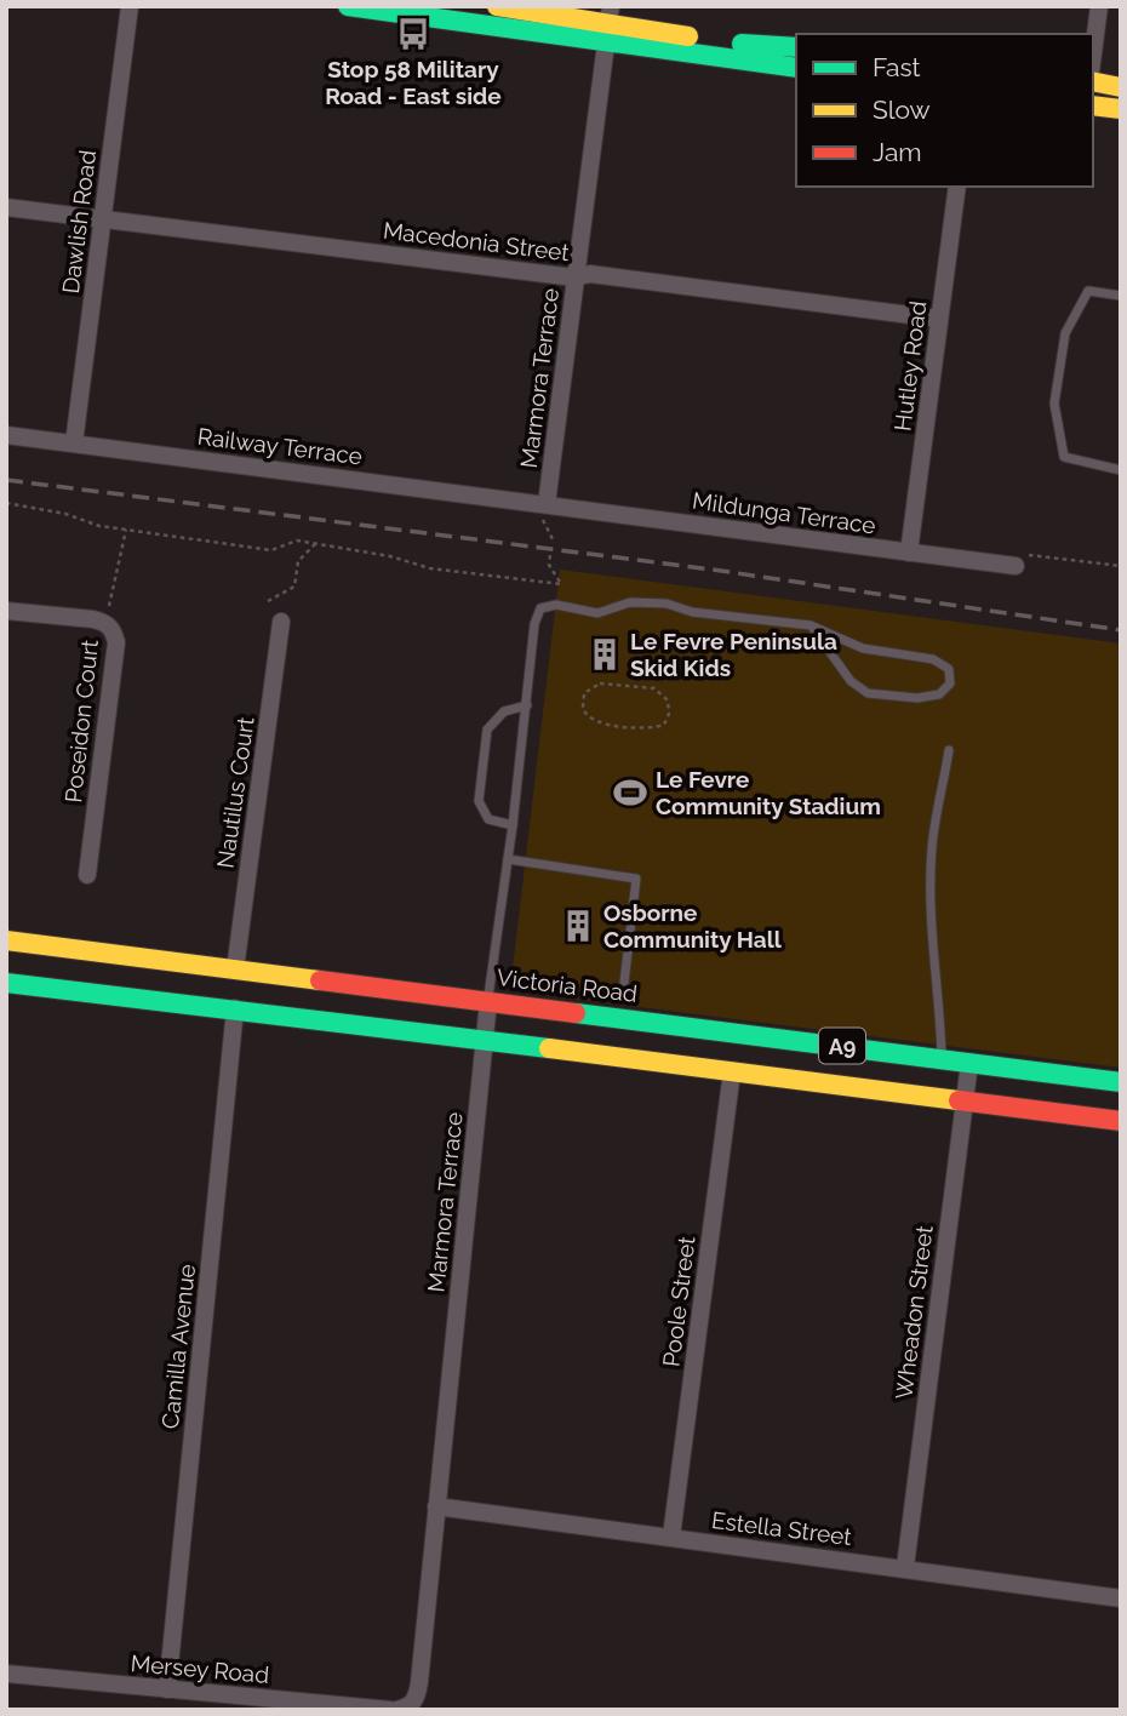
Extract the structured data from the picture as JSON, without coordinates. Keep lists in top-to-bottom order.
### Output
{
  "streets": {
    "main road": ["Victoria Road", "A9"],
    "street": [
      "Dawlish Road",
      "Macedonia Street",
      "Hutley Road",
      "Marmora Terrace",
      "Railway Terrace",
      "Mildunga Terrace",
      "Poseidon Court",
      "Nautilus Court",
      "Poole Street",
      "Wheadon Street",
      "Camilla Avenue",
      "Estella Street",
      "Mersey Road"
    ]
  },
  "crossings": [
    ["Dawlish Road", "Macedonia Street"],
    ["Dawlish Road", "Railway Terrace"],
    ["Macedonia Street", "Hutley Road"],
    ["Macedonia Street", "Marmora Terrace"],
    ["Hutley Road", "Mildunga Terrace"],
    ["Marmora Terrace", "Railway Terrace"],
    ["Marmora Terrace", "Mildunga Terrace"],
    ["Marmora Terrace", "Victoria Road"],
    ["Marmora Terrace", "A9"],
    ["Marmora Terrace", "Estella Street"],
    ["Railway Terrace", "Mildunga Terrace"],
    ["Nautilus Court", "Victoria Road"],
    ["Victoria Road", "Wheadon Street"],
    ["A9", "Poole Street"],
    ["A9", "Wheadon Street"],
    ["A9", "Camilla Avenue"],
    ["Poole Street", "Estella Street"],
    ["Wheadon Street", "Estella Street"],
    ["Camilla Avenue", "Mersey Road"]
  ],
  "places": {
    "bus stop": ["Stop 58 Military Road - East side"],
    "building": ["Le Fevre Peninsula Skid Kids", "Osborne Community Hall"],
    "sports": ["Le Fevre Community Stadium"]
  },
  "legend": ["Fast", "Slow", "Jam"]
}
